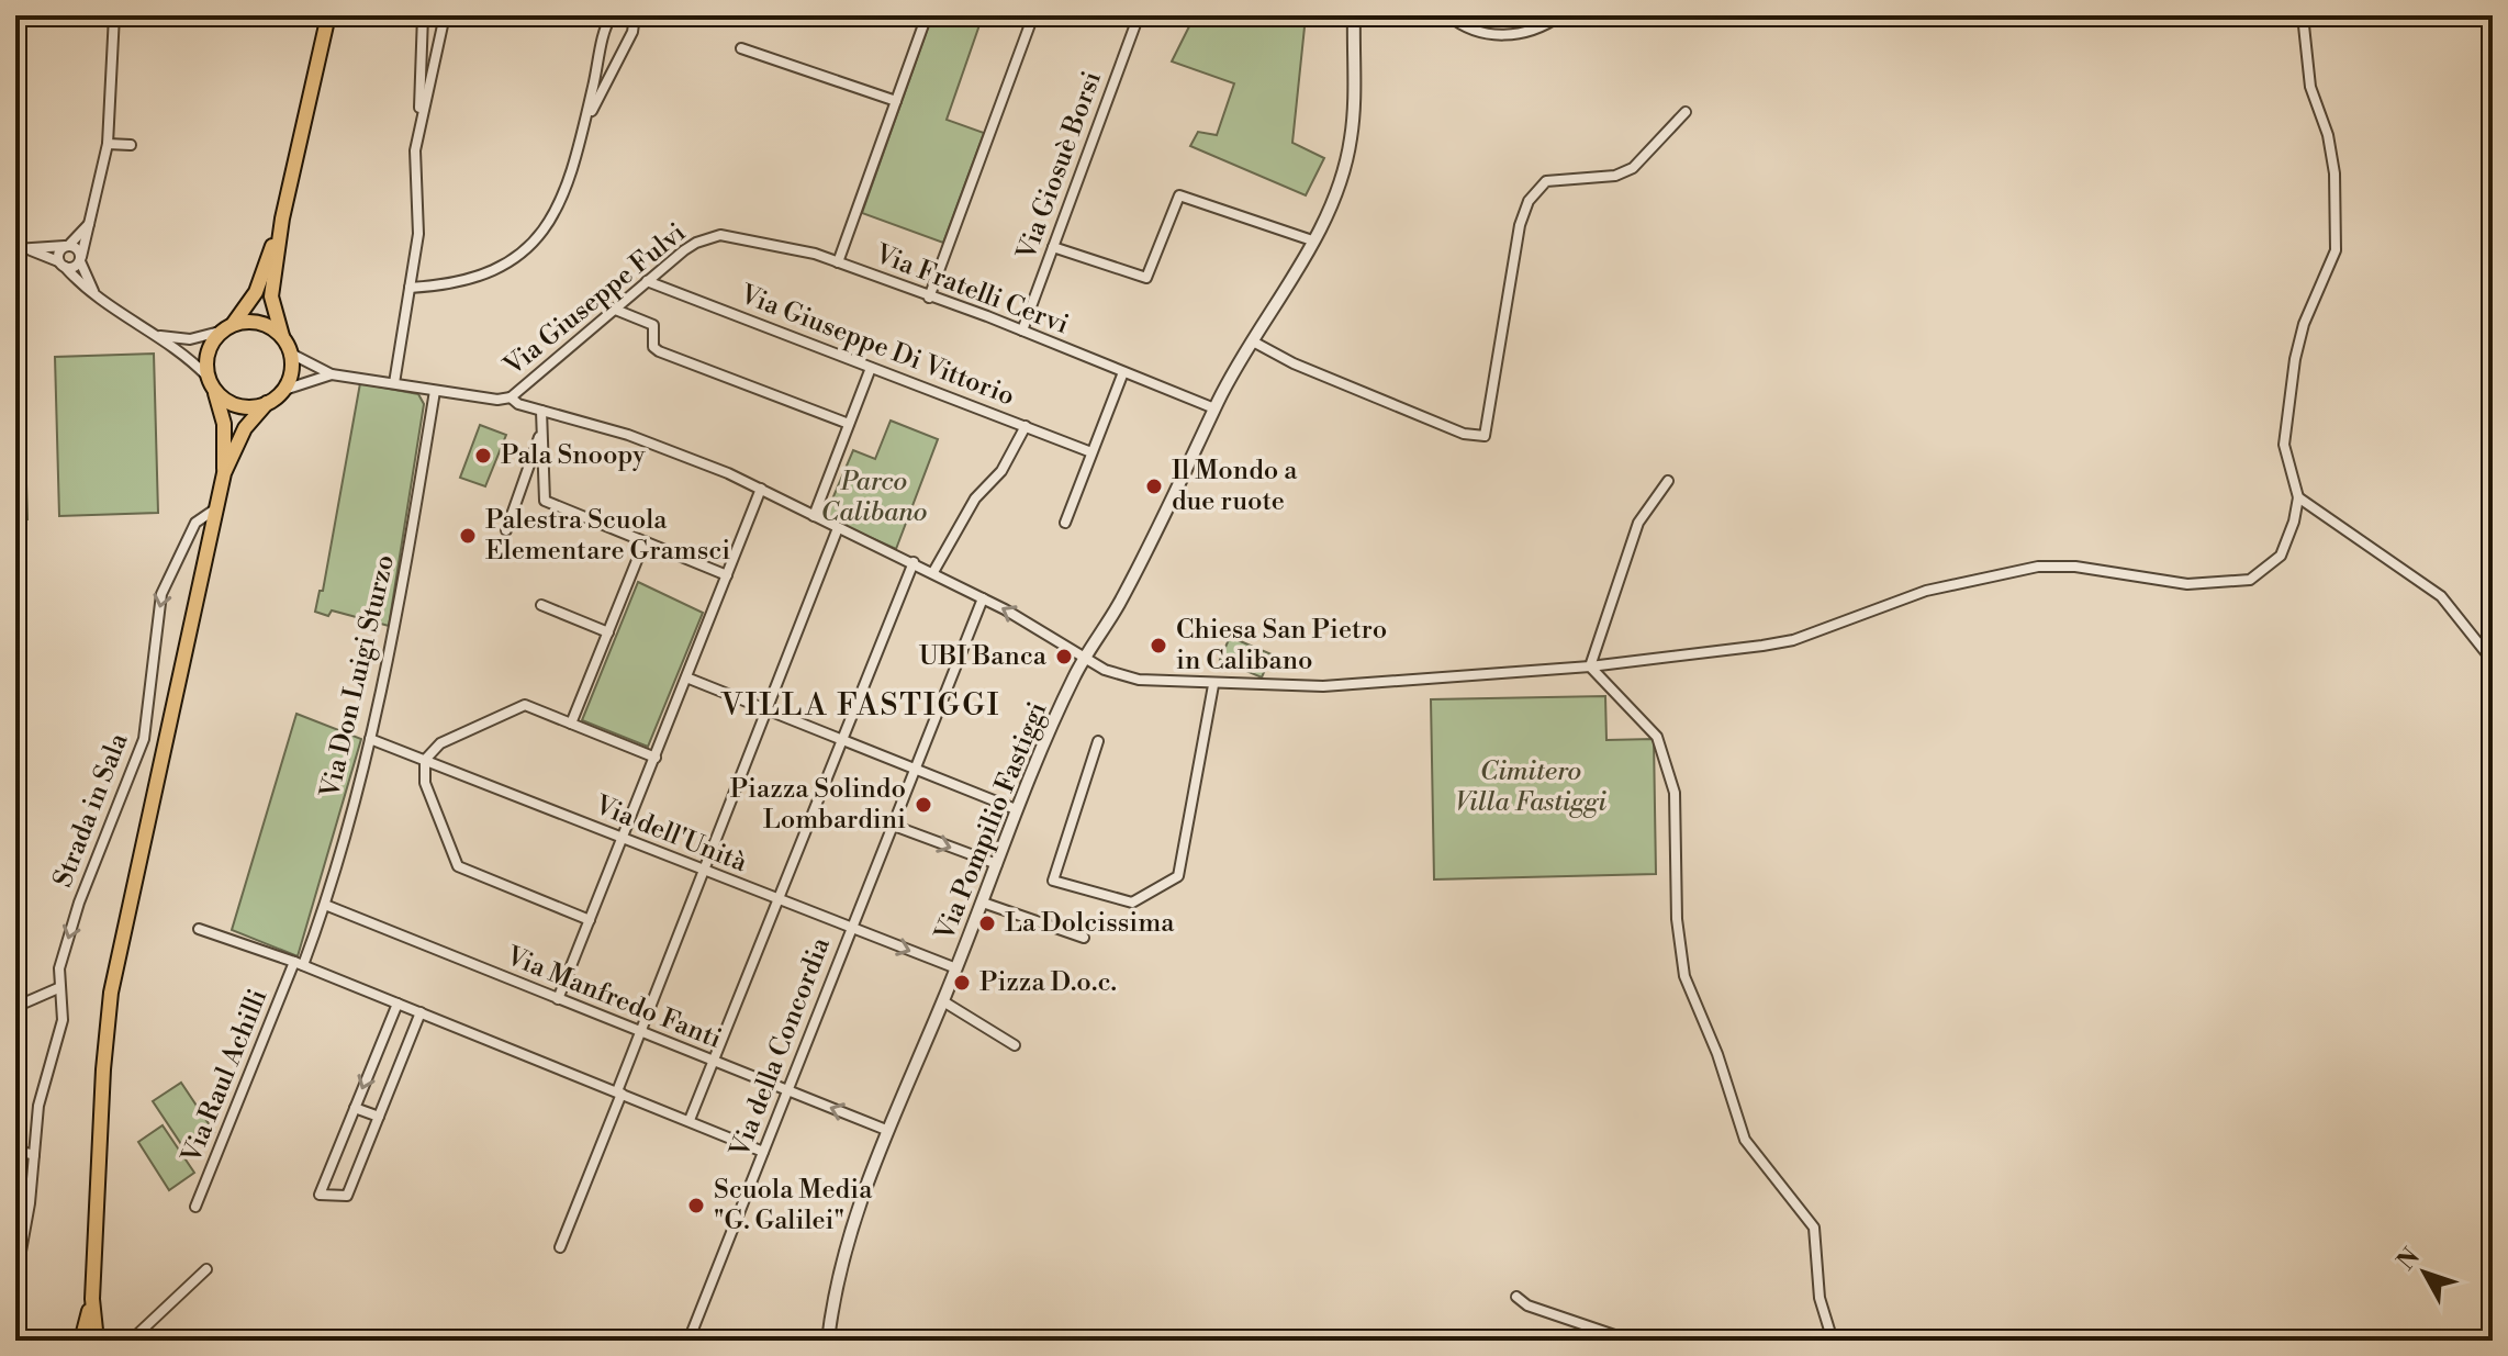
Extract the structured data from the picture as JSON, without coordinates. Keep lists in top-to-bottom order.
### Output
{
  "streets": {
    "street": [
      "Via Giosuè Borsi",
      "Via Fratelli Cervi",
      "Via Giuseppe Fulvi",
      "Via Giuseppe Di Vittorio",
      "Via Don Luigi Sturzo",
      "Strada in Sala",
      "Via Pompilio Fastiggi",
      "Via dell'Unità",
      "Via Manfredo Fanti",
      "Via della Concordia",
      "Via Raul Achilli"
    ]
  },
  "crossings": [
    ["Via Giosuè Borsi", "Via Fratelli Cervi"],
    ["Via Fratelli Cervi", "Via Giuseppe Fulvi"],
    ["Via Fratelli Cervi", "Via Pompilio Fastiggi"],
    ["Via Giuseppe Fulvi", "Via Giuseppe Di Vittorio"],
    ["Via Don Luigi Sturzo", "Via dell'Unità"],
    ["Via Don Luigi Sturzo", "Via Manfredo Fanti"],
    ["Via Don Luigi Sturzo", "Via Raul Achilli"],
    ["Via Pompilio Fastiggi", "Via dell'Unità"],
    ["Via Pompilio Fastiggi", "Via Manfredo Fanti"],
    ["Via dell'Unità", "Via della Concordia"],
    ["Via Manfredo Fanti", "Via della Concordia"],
    ["Via della Concordia", "Via Raul Achilli"]
  ],
  "one_way": ["Strada in Sala"],
  "districts": ["VILLA FASTIGGI"],
  "parks": ["Parco Calibano", "Cimitero Villa Fastiggi"],
  "places": [
    "Pala Snoopy",
    "Il Mondo a due ruote",
    "Palestra Scuola Elementare Gramsci",
    "Chiesa San Pietro in Calibano",
    "UBI Banca",
    "Piazza Solindo Lombardini",
    "La Dolcissima",
    "Pizza D.o.c.",
    "Scuola Media \"G. Galilei\""
  ],
  "north": "top left"
}
